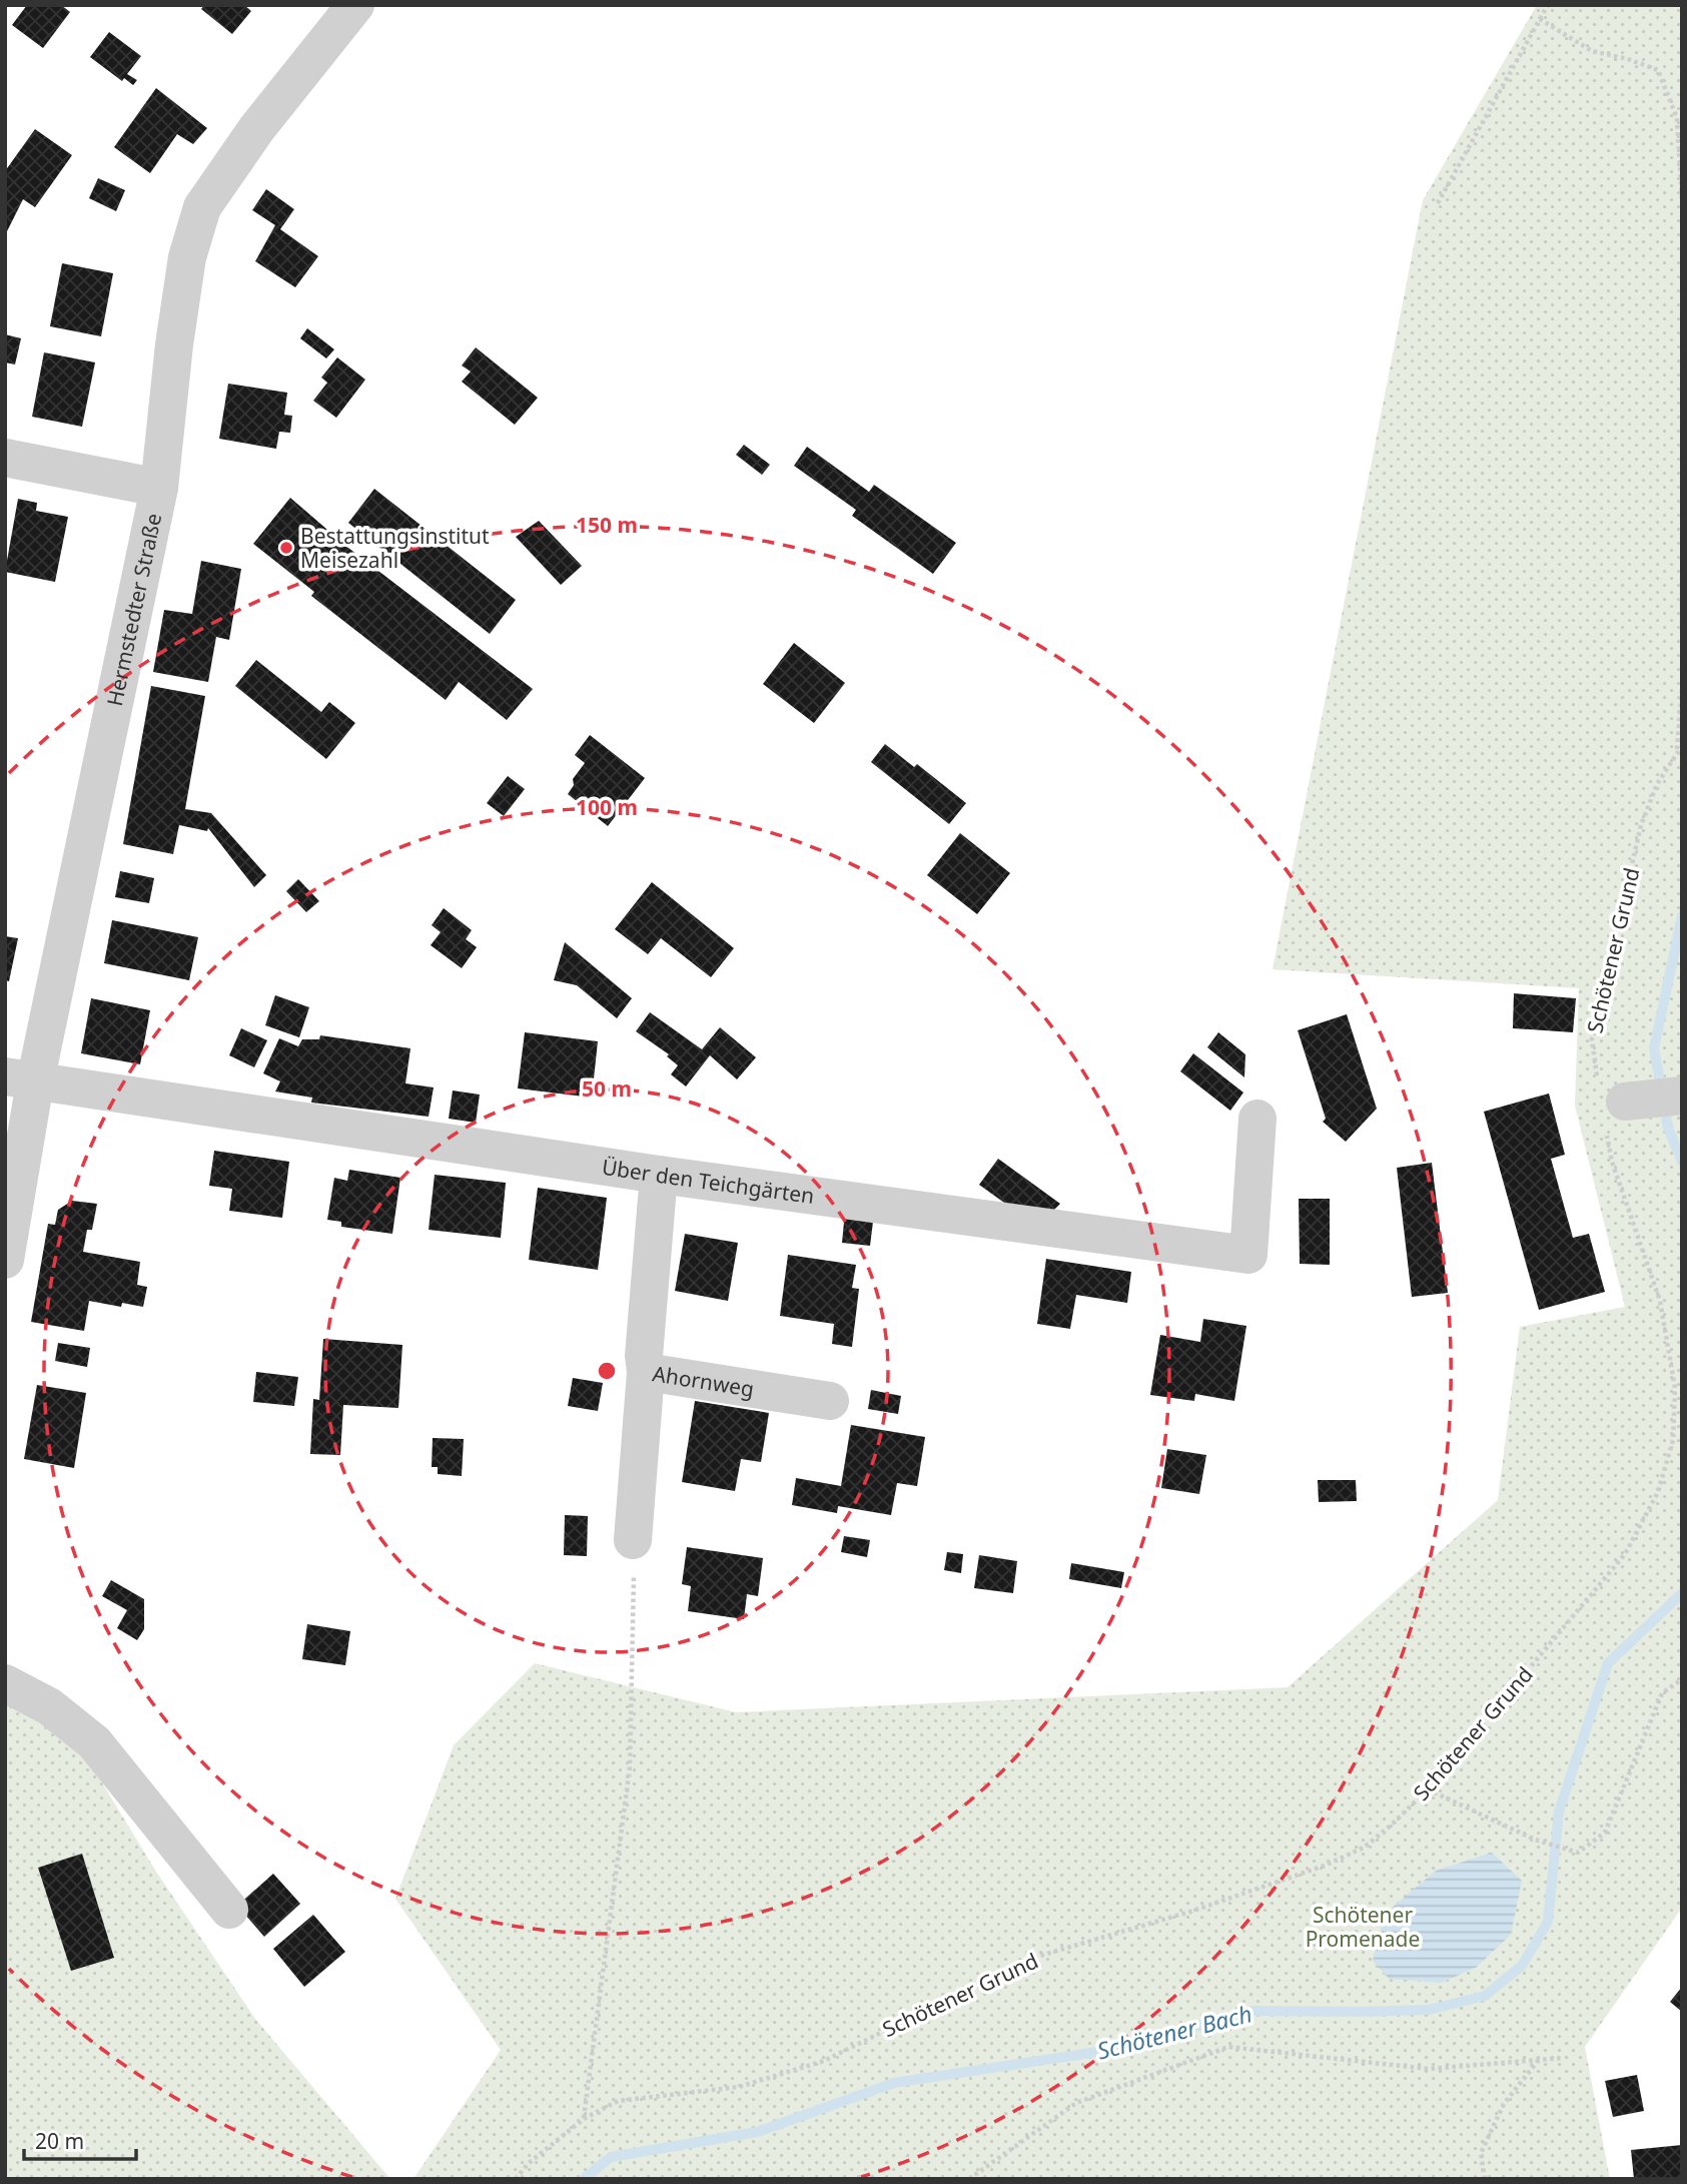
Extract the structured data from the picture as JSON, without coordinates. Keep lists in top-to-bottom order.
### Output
{
  "streets": {
    "street": ["Hermstedter Straße", "Über den Teichgärten", "Ahornweg"],
    "path": ["Schötener Grund"]
  },
  "crossings": [
    ["Hermstedter Straße", "Über den Teichgärten"],
    ["Über den Teichgärten", "Ahornweg"]
  ],
  "water": ["Schötener Bach"],
  "parks": ["Schötener Promenade"],
  "places": ["Bestattungsinstitut Meisezahl"],
  "scale_bar": "20 m",
  "rings": ["150 m", "100 m", "50 m"]
}
